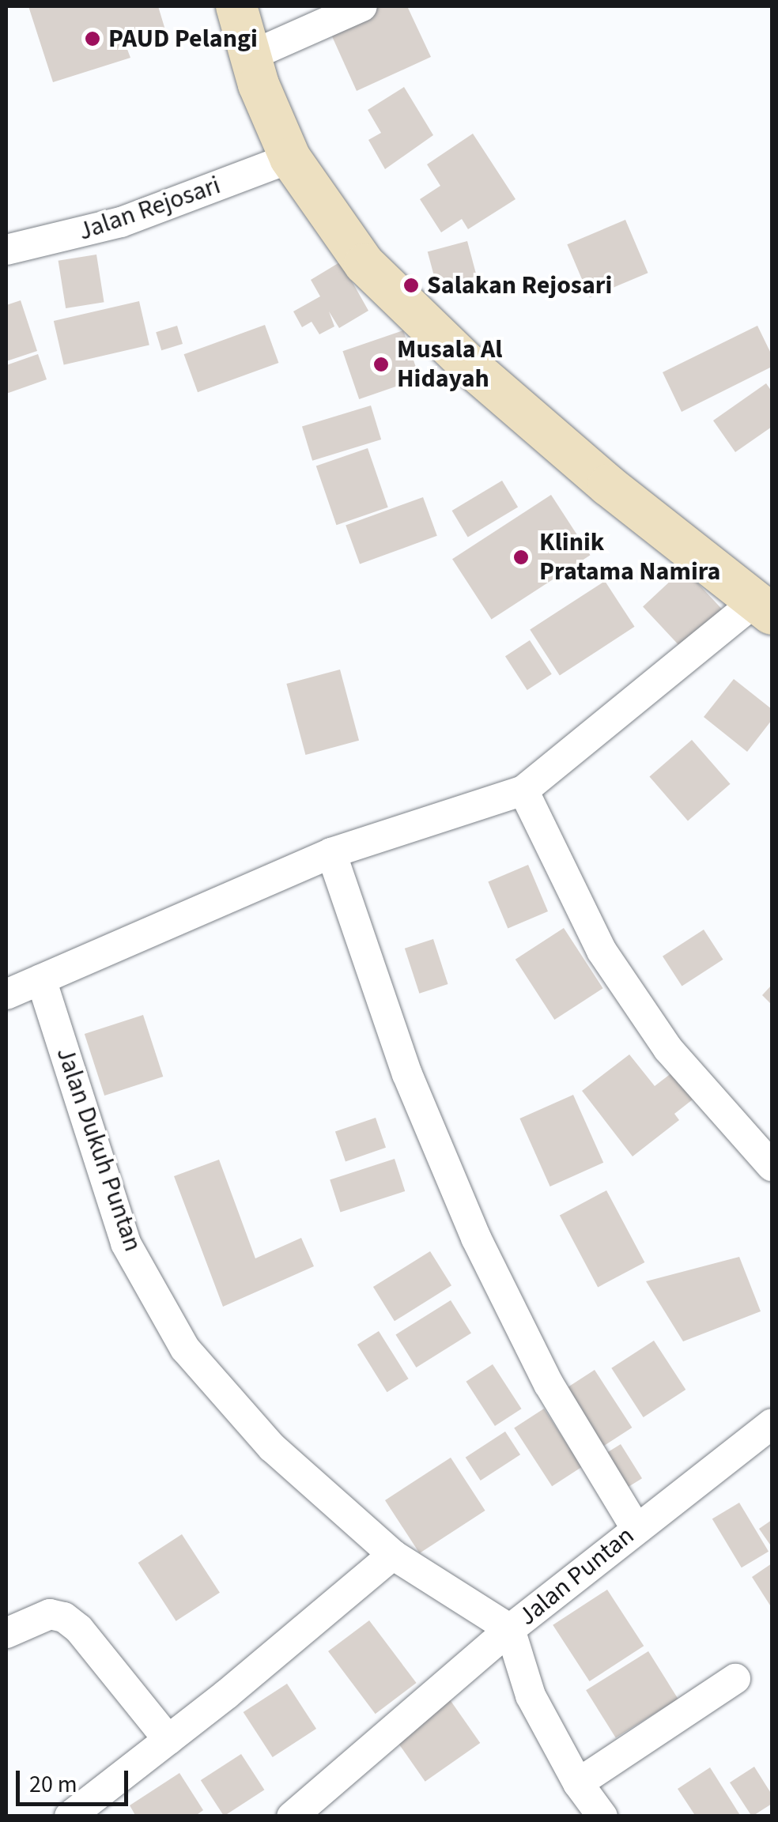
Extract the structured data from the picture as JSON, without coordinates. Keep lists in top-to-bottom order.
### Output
{
  "streets": {
    "street": ["Jalan Rejosari", "Jalan Dukuh Puntan", "Jalan Puntan"]
  },
  "crossings": [
    ["Jalan Dukuh Puntan", "Jalan Puntan"]
  ],
  "places": [
    "PAUD Pelangi",
    "Salakan Rejosari",
    "Musala Al Hidayah",
    "Klinik Pratama Namira"
  ],
  "scale_bar": "20 m"
}
